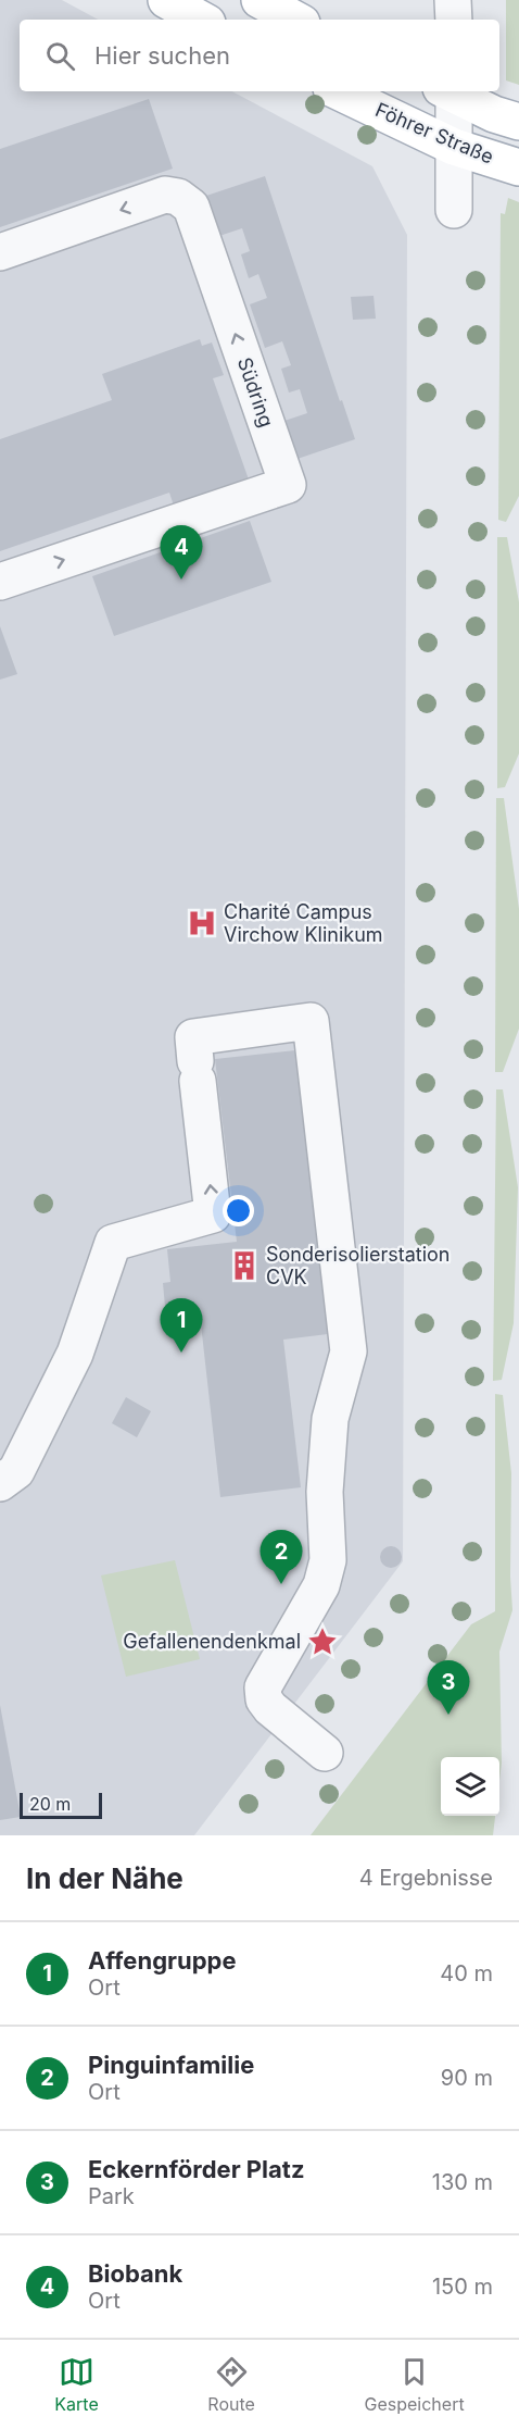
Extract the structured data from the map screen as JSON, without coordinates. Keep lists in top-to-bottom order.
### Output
{
  "streets": {
    "main road": ["Föhrer Straße"],
    "street": ["Südring"]
  },
  "places": {
    "hospital": ["Charité Campus Virchow Klinikum"],
    "building": ["Sonderisolierstation CVK"],
    "place": ["Gefallenendenkmal"]
  },
  "scale_bar": "20 m",
  "page": {
    "search": "Hier suchen",
    "pins": [
      "4",
      "1",
      "2",
      "3"
    ],
    "scale": "20 m",
    "heading": ["In der Nähe", "4 Ergebnisse"],
    "list": [
      {
        "mark": "1",
        "name": "Affengruppe",
        "note": "Ort",
        "value": "40 m"
      },
      {
        "mark": "2",
        "name": "Pinguinfamilie",
        "note": "Ort",
        "value": "90 m"
      },
      {
        "mark": "3",
        "name": "Eckernförder Platz",
        "note": "Park",
        "value": "130 m"
      },
      {
        "mark": "4",
        "name": "Biobank",
        "note": "Ort",
        "value": "150 m"
      }
    ],
    "nav": ["Karte", "Route", "Gespeichert"]
  }
}
